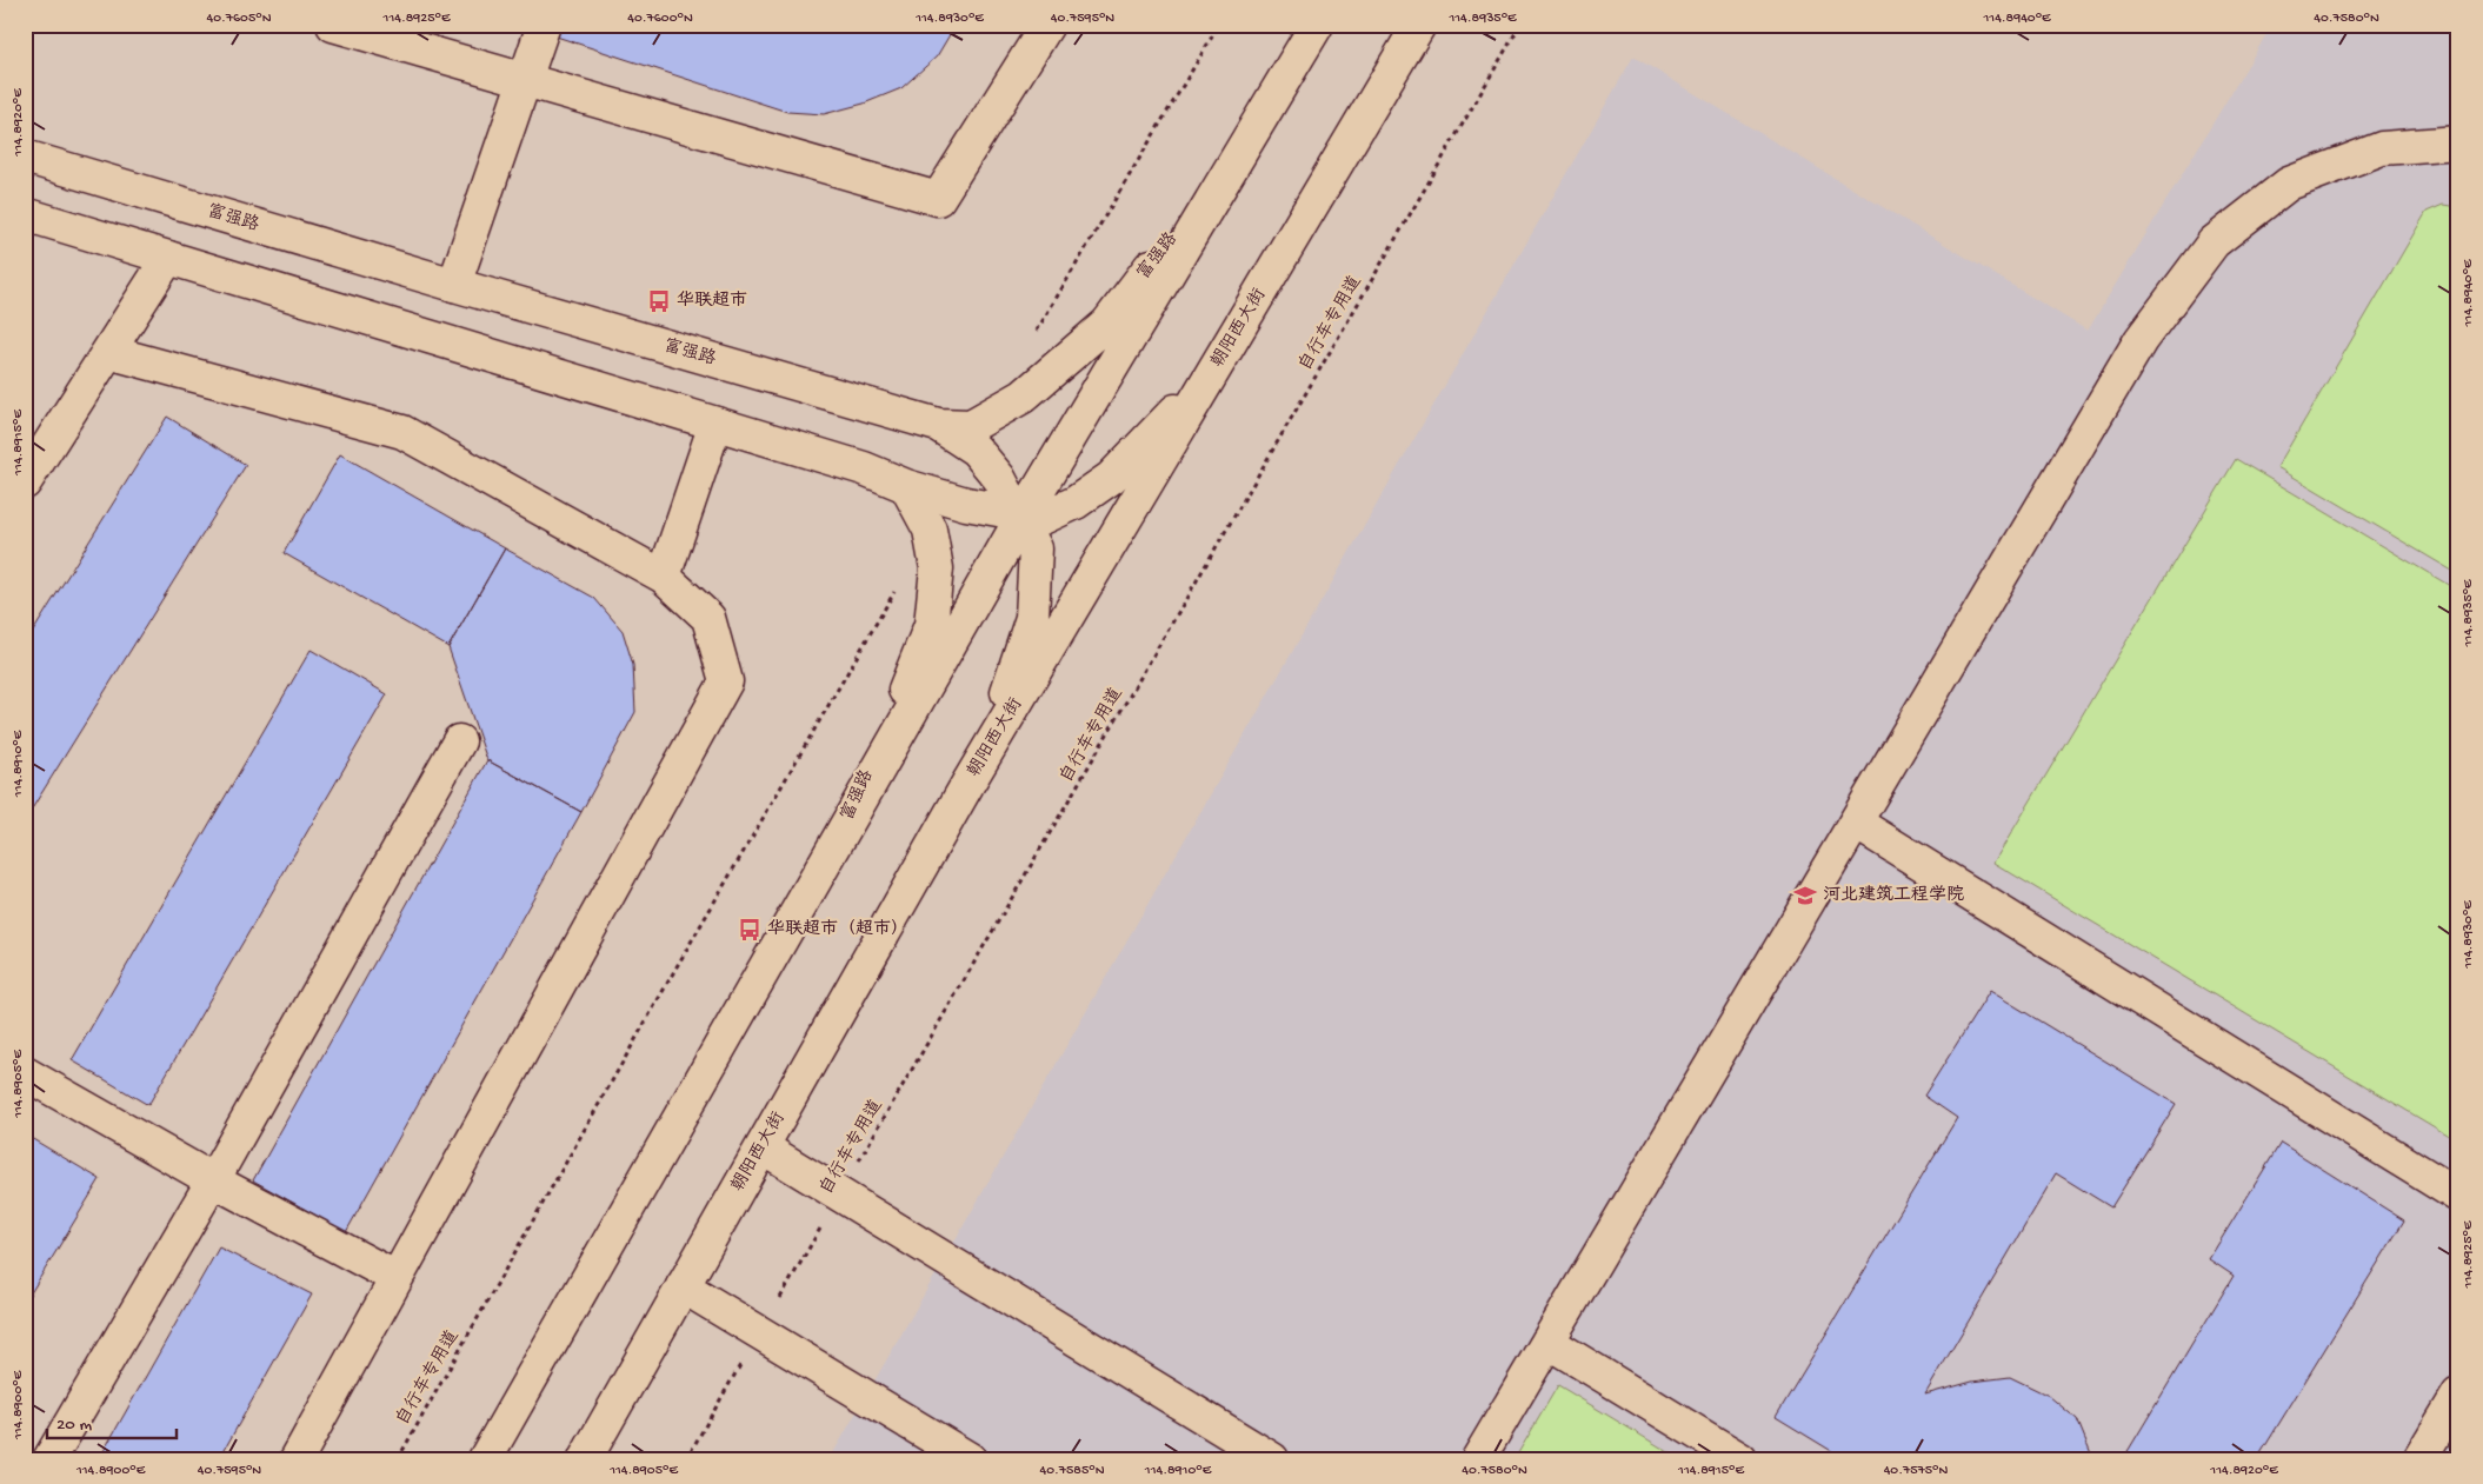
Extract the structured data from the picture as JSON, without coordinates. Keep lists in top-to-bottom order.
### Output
{
  "streets": {
    "main road": ["富强路", "朝阳西大街"],
    "path": ["自行车专用道"]
  },
  "places": {
    "bus stop": ["华联超市", "华联超市（超市）"],
    "school or university": ["河北建筑工程学院"]
  },
  "scale_bar": "20 m",
  "coordinates": [
    "40.7605°N",
    "114.8925°E",
    "40.7600°N",
    "114.8930°E",
    "40.7595°N",
    "114.8935°E",
    "114.8940°E",
    "40.7580°N",
    "114.8920°E",
    "114.8915°E",
    "114.8910°E",
    "114.8905°E",
    "114.8900°E",
    "40.7585°N",
    "40.7575°N"
  ]
}
